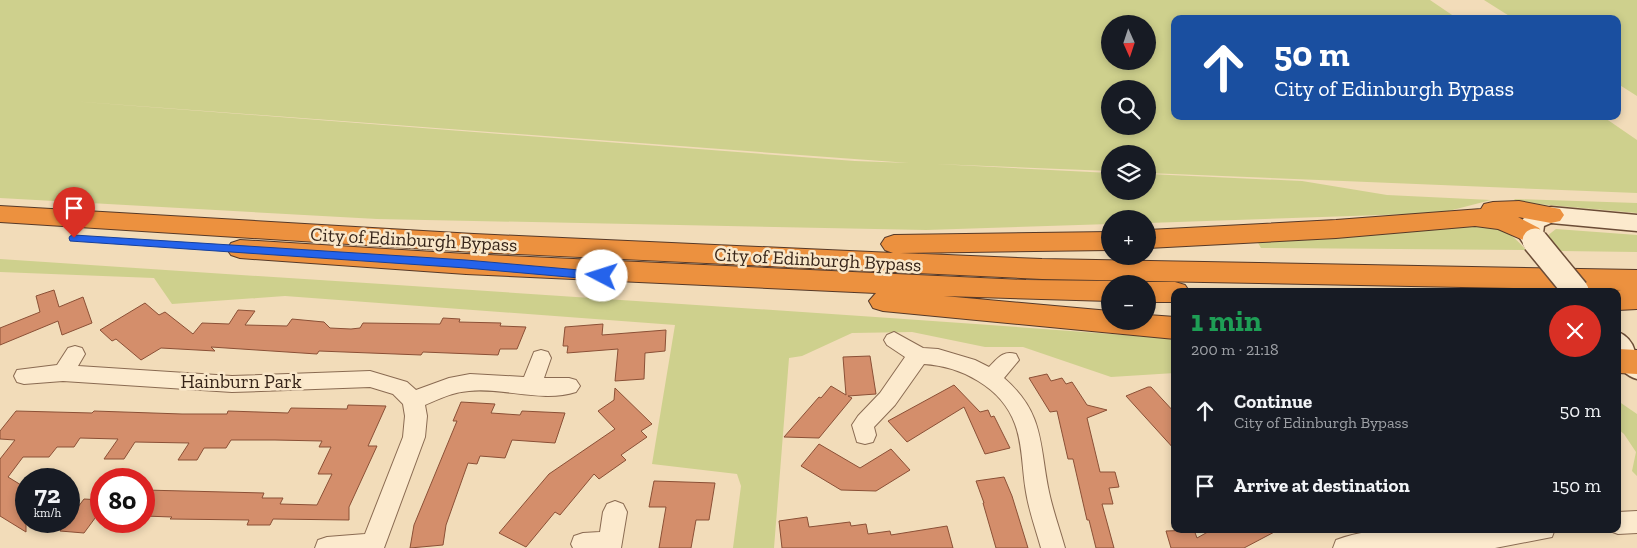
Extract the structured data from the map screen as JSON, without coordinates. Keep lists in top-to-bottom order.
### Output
{
  "streets": {
    "highway": ["City of Edinburgh Bypass"],
    "street": ["Hainburn Park"]
  },
  "north": "bottom",
  "page": {
    "map_buttons": ["+", "−"],
    "turn": ["50 m", "City of Edinburgh Bypass"],
    "heading": ["1 min", "200 m · 21:18"],
    "list": [
      {
        "name": "Continue",
        "note": "City of Edinburgh Bypass",
        "value": "50 m"
      },
      {
        "name": "Arrive at destination",
        "value": "150 m"
      }
    ],
    "speed": "72 km/h",
    "limit": "80"
  }
}
